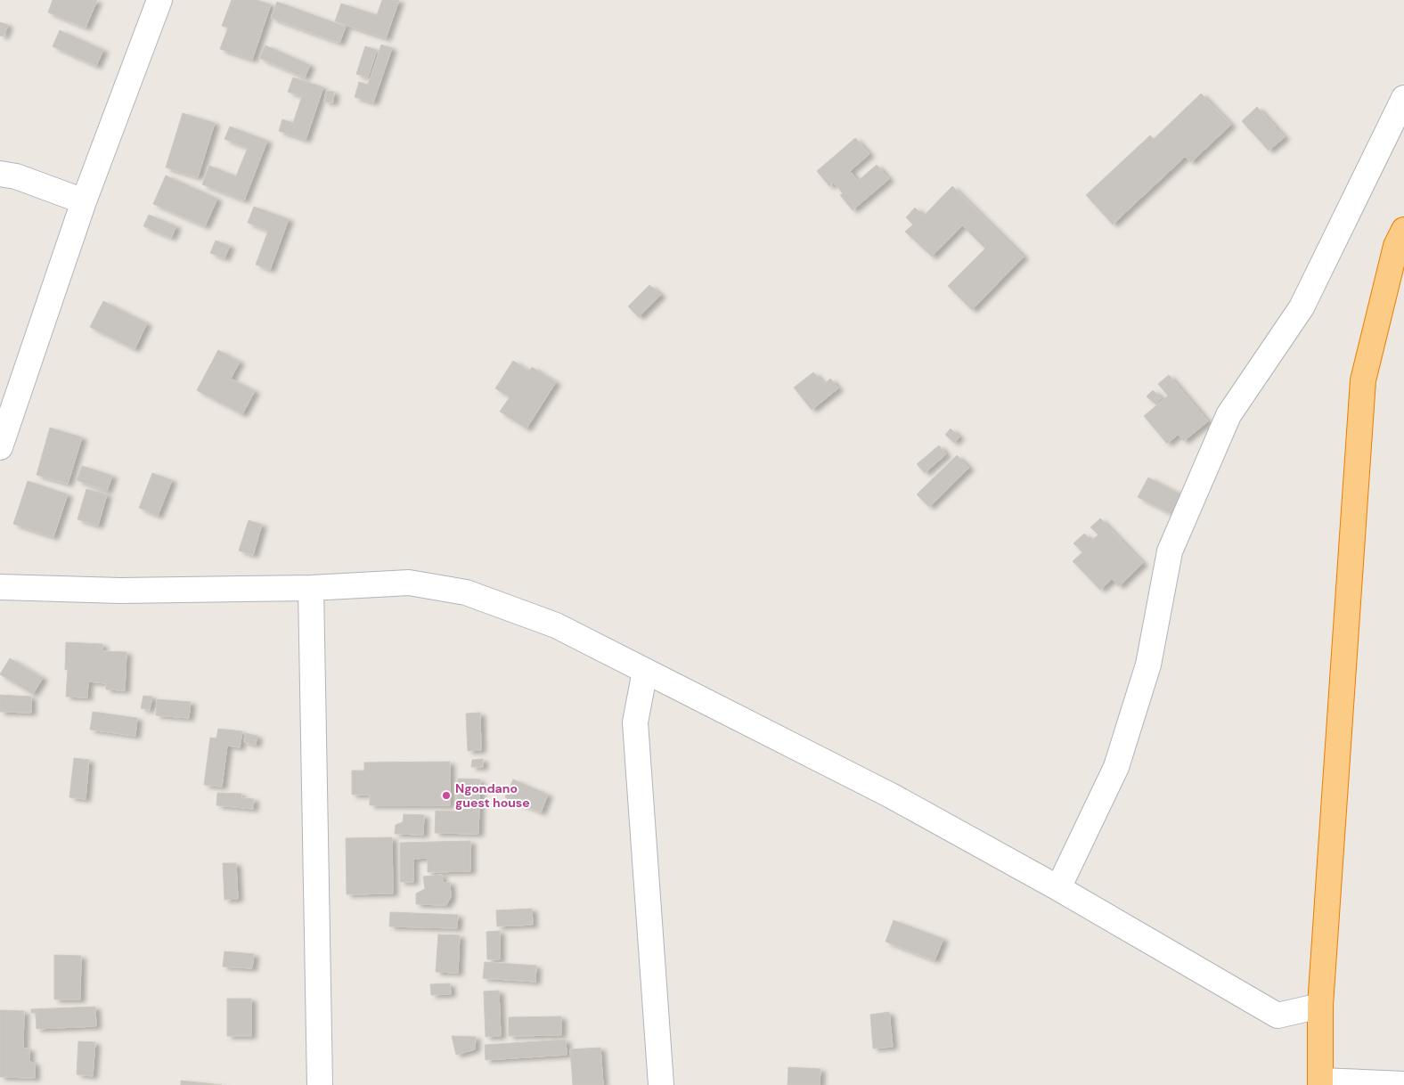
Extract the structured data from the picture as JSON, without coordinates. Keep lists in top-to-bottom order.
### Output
{
  "places": ["Ngondano guest house"]
}
